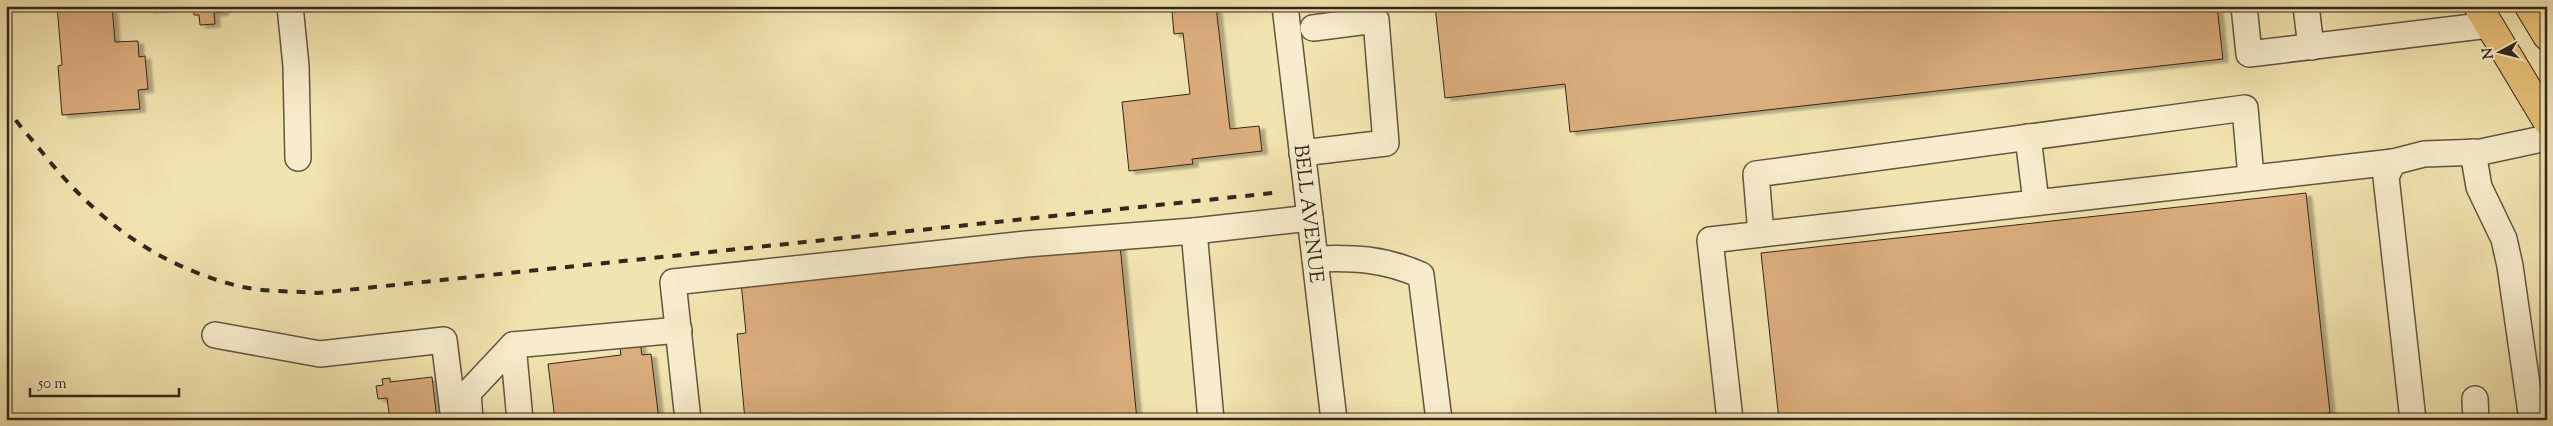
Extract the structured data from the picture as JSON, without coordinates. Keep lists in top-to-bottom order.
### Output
{
  "streets": {
    "street": ["BELL AVENUE"]
  },
  "scale_bar": "50 m",
  "north": "left"
}
